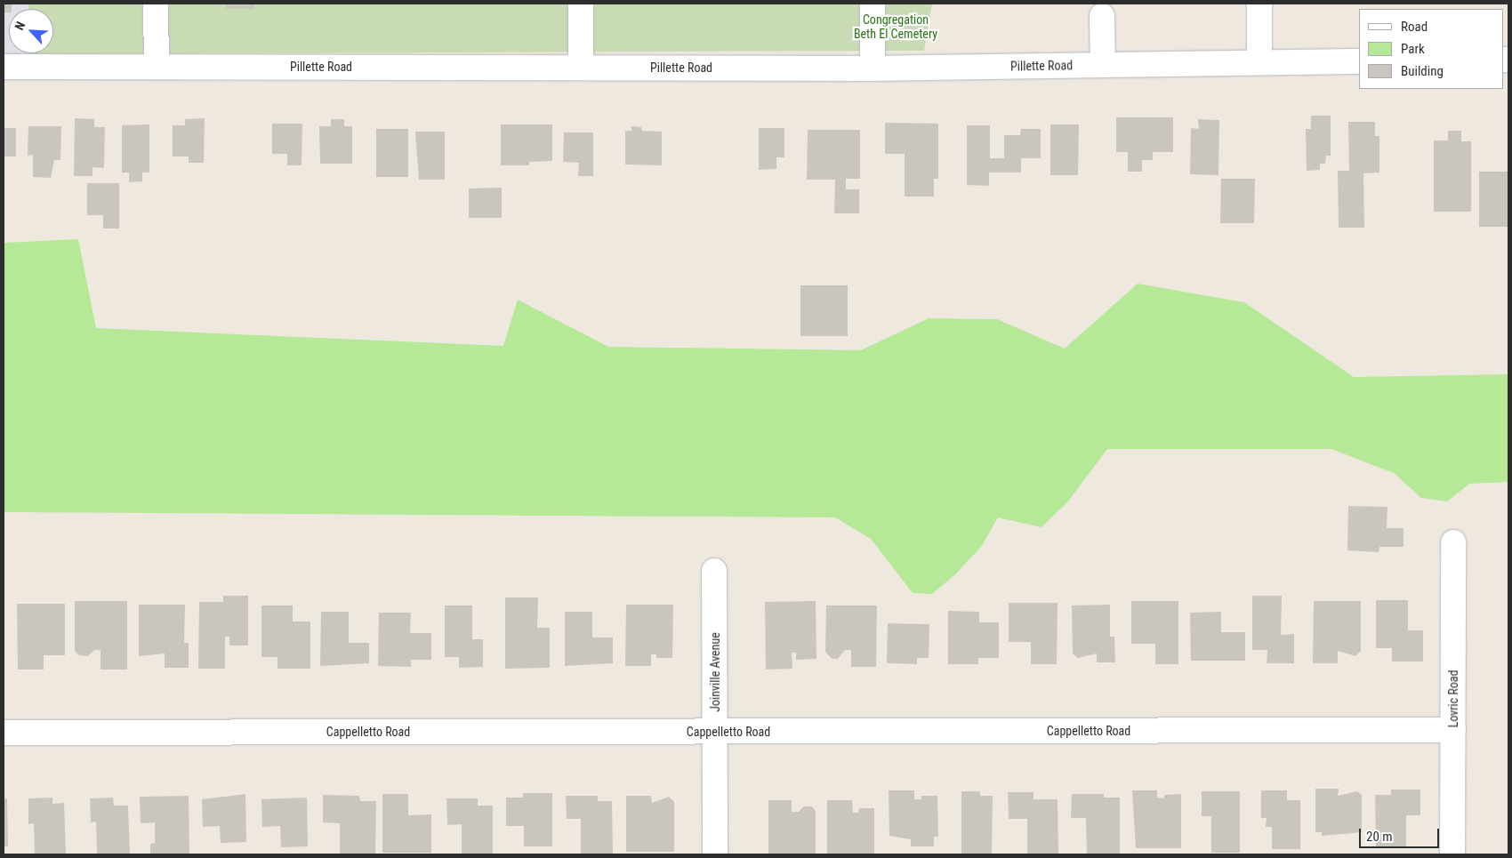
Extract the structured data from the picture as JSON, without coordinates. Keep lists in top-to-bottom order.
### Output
{
  "streets": {
    "street": [
      "Pillette Road",
      "Joinville Avenue",
      "Lovric Road",
      "Cappelletto Road"
    ]
  },
  "crossings": [
    ["Joinville Avenue", "Cappelletto Road"],
    ["Lovric Road", "Cappelletto Road"]
  ],
  "parks": ["Congregation Beth El Cemetery"],
  "legend": ["Road", "Park", "Building"],
  "scale_bar": "20 m",
  "north": "top left"
}
